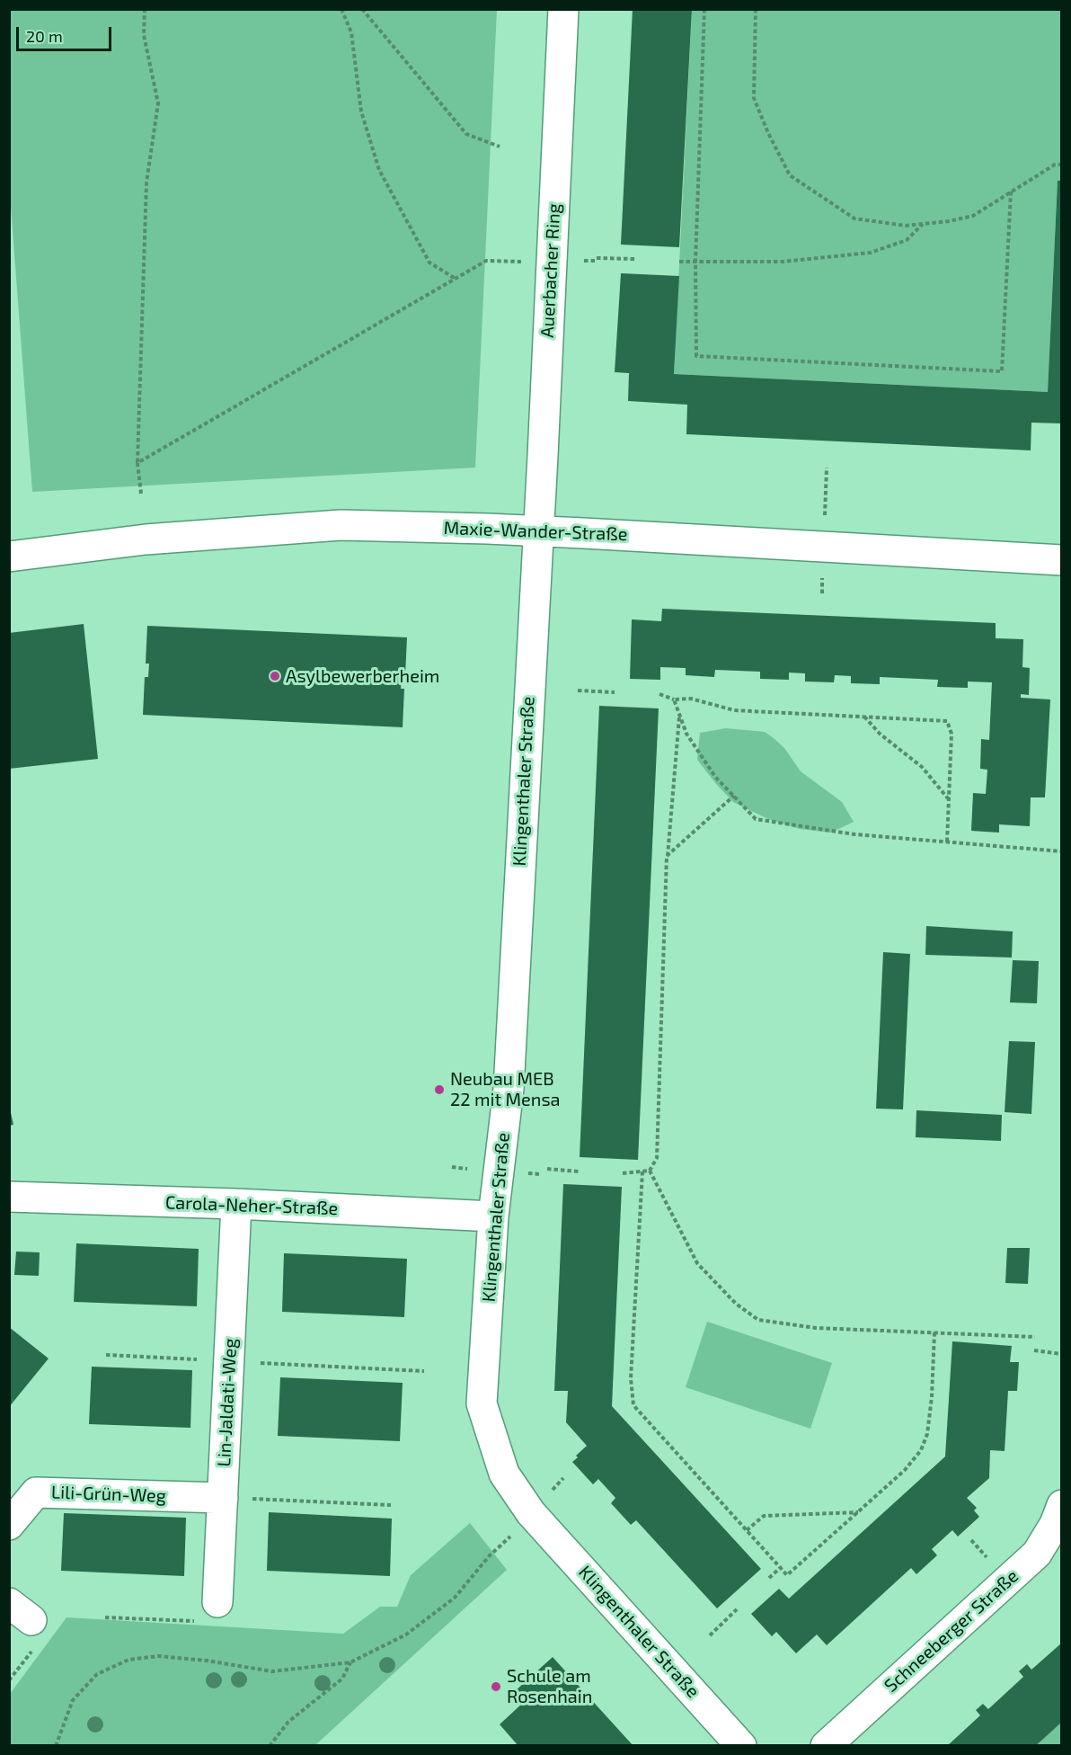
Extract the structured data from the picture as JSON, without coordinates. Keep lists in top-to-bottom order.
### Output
{
  "streets": {
    "street": [
      "Auerbacher Ring",
      "Maxie-Wander-Straße",
      "Klingenthaler Straße",
      "Carola-Neher-Straße",
      "Lin-Jaldati-Weg",
      "Lili-Grün-Weg",
      "Schneeberger Straße"
    ]
  },
  "crossings": [
    ["Auerbacher Ring", "Maxie-Wander-Straße"],
    ["Auerbacher Ring", "Klingenthaler Straße"],
    ["Maxie-Wander-Straße", "Klingenthaler Straße"],
    ["Klingenthaler Straße", "Carola-Neher-Straße"],
    ["Carola-Neher-Straße", "Lin-Jaldati-Weg"],
    ["Lin-Jaldati-Weg", "Lili-Grün-Weg"]
  ],
  "places": ["Asylbewerberheim", "Neubau MEB 22 mit Mensa", "Schule am Rosenhain"],
  "scale_bar": "20 m"
}
